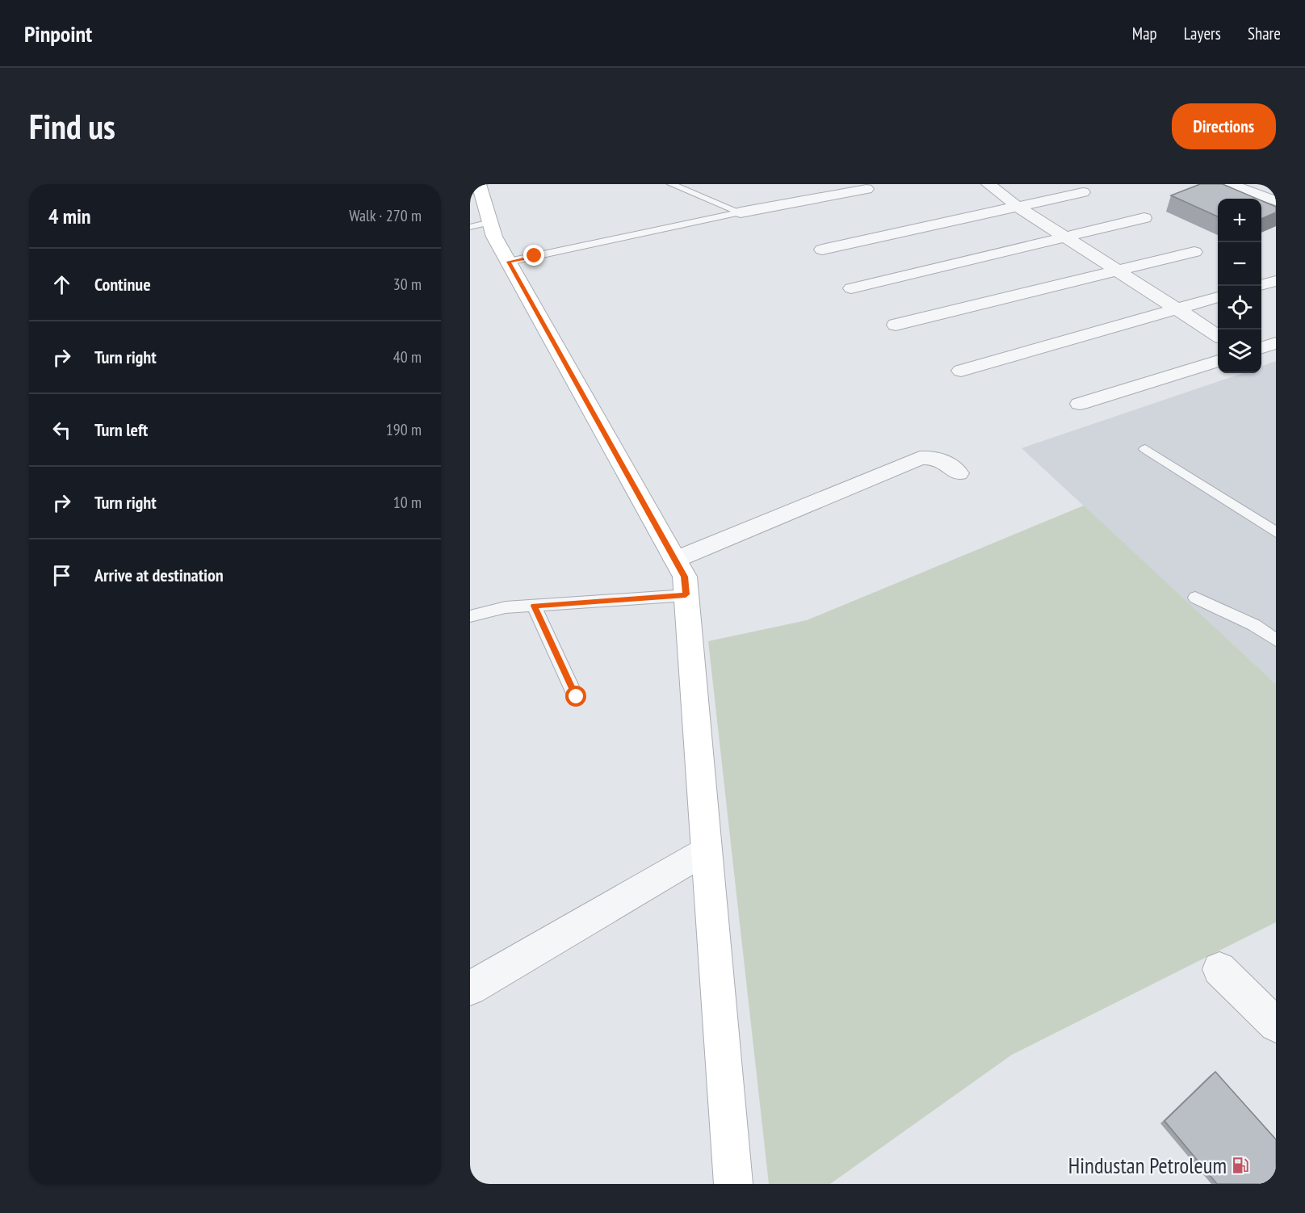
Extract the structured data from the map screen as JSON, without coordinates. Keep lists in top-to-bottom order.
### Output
{
  "places": {
    "fuel station": ["Hindustan Petroleum"]
  },
  "page": {
    "header": "Pinpoint",
    "nav": ["Map", "Layers", "Share"],
    "buttons": "Directions",
    "title": "Find us",
    "heading": ["4 min", "Walk · 270 m"],
    "map_buttons": ["+", "−"],
    "list": [
      ["Continue", "30 m"],
      ["Turn right", "40 m"],
      ["Turn left", "190 m"],
      ["Turn right", "10 m"],
      "Arrive at destination"
    ]
  }
}
